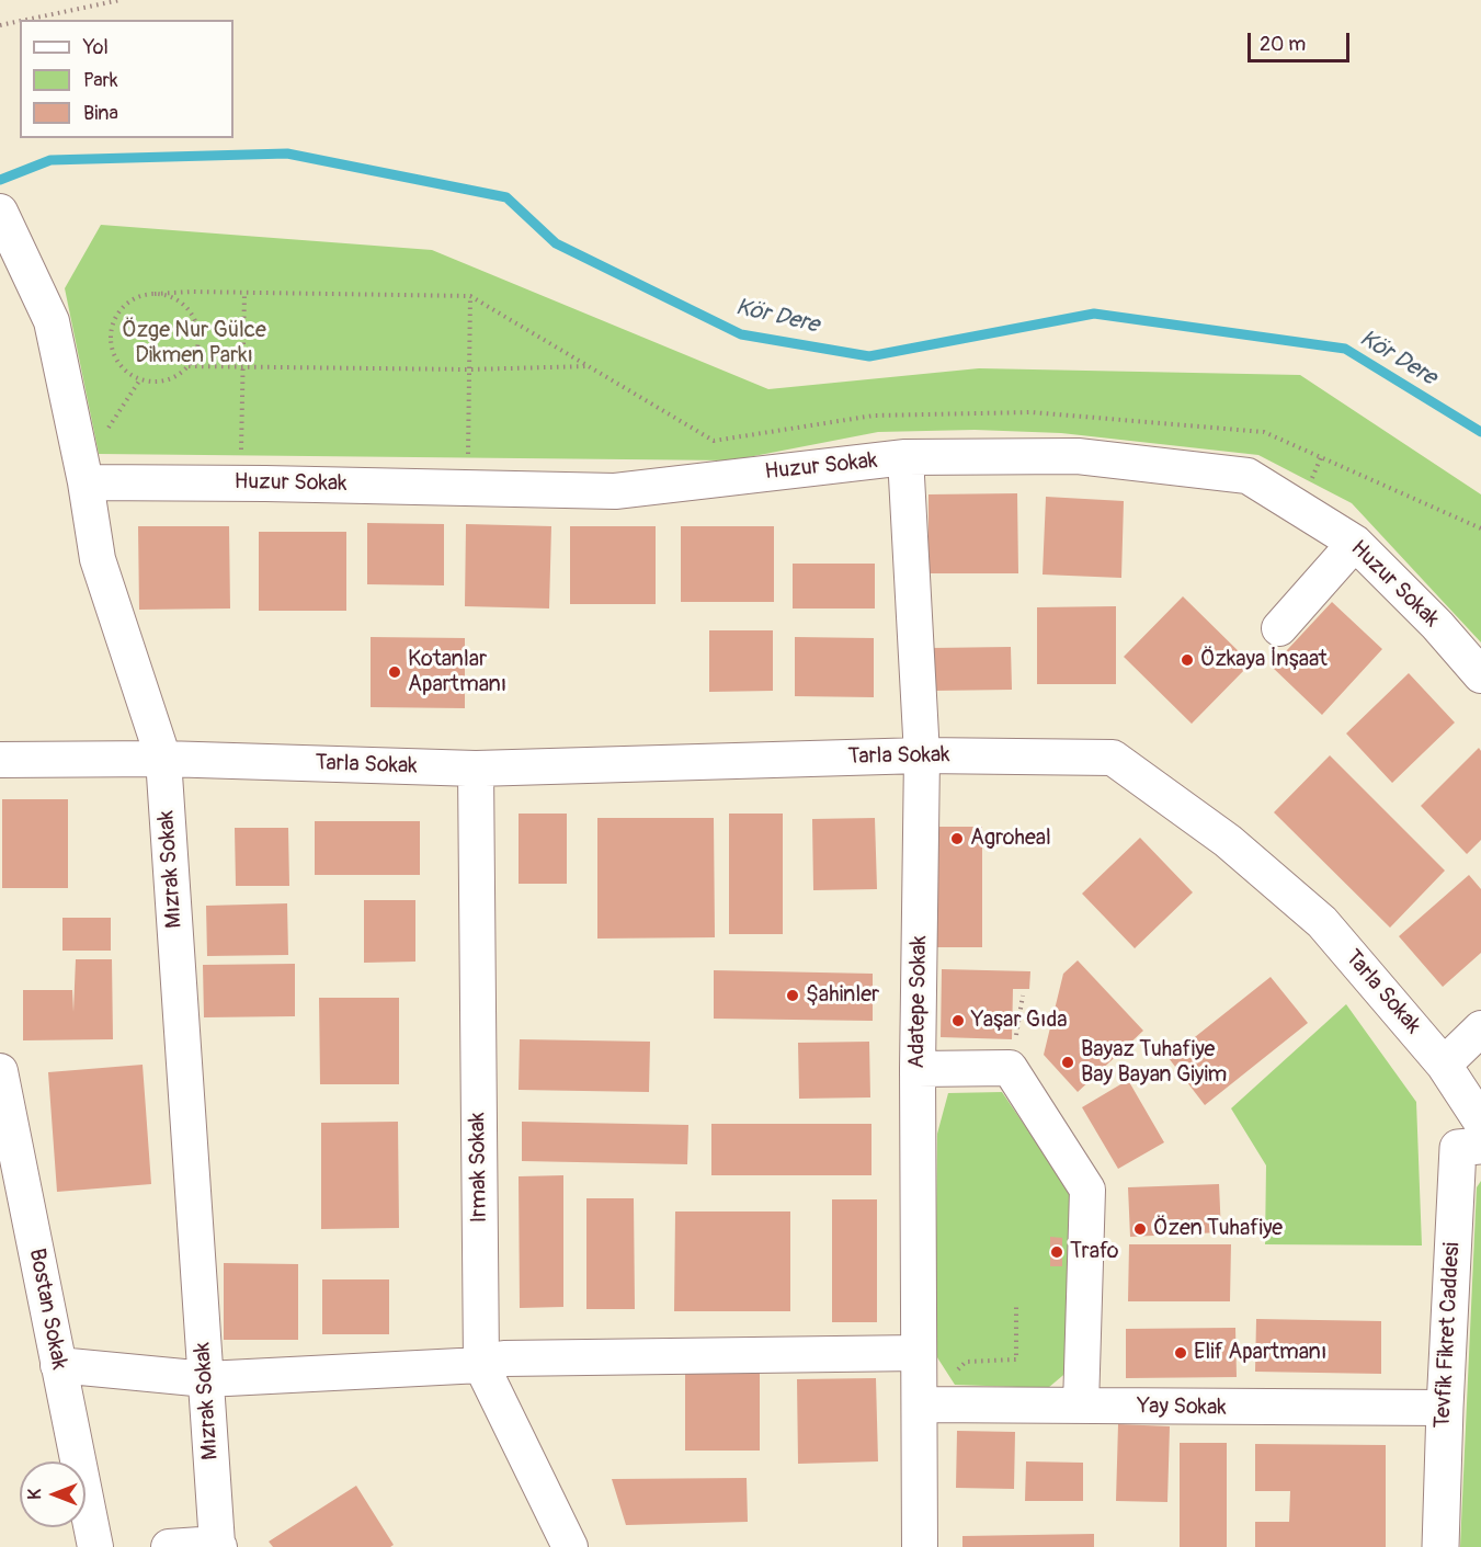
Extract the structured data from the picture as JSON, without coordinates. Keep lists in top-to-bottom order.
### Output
{
  "streets": {
    "street": [
      "Huzur Sokak",
      "Tarla Sokak",
      "Mızrak Sokak",
      "Adatepe Sokak",
      "Irmak Sokak",
      "Bostan Sokak",
      "Tevfik Fikret Caddesi",
      "Yay Sokak"
    ]
  },
  "crossings": [
    ["Huzur Sokak", "Mızrak Sokak"],
    ["Huzur Sokak", "Adatepe Sokak"],
    ["Tarla Sokak", "Mızrak Sokak"],
    ["Tarla Sokak", "Adatepe Sokak"],
    ["Tarla Sokak", "Irmak Sokak"],
    ["Adatepe Sokak", "Yay Sokak"],
    ["Tevfik Fikret Caddesi", "Yay Sokak"]
  ],
  "water": ["Kör Dere"],
  "parks": ["Özge Nur Gülce Dikmen Parkı"],
  "places": [
    "Özkaya İnşaat",
    "Kotanlar Apartmanı",
    "Agroheal",
    "Şahinler",
    "Yaşar Gıda",
    "Bayaz Tuhafiye Bay Bayan Giyim",
    "Özen Tuhafiye",
    "Trafo",
    "Elif Apartmanı"
  ],
  "legend": ["Yol", "Park", "Bina"],
  "scale_bar": "20 m",
  "north": "left"
}
